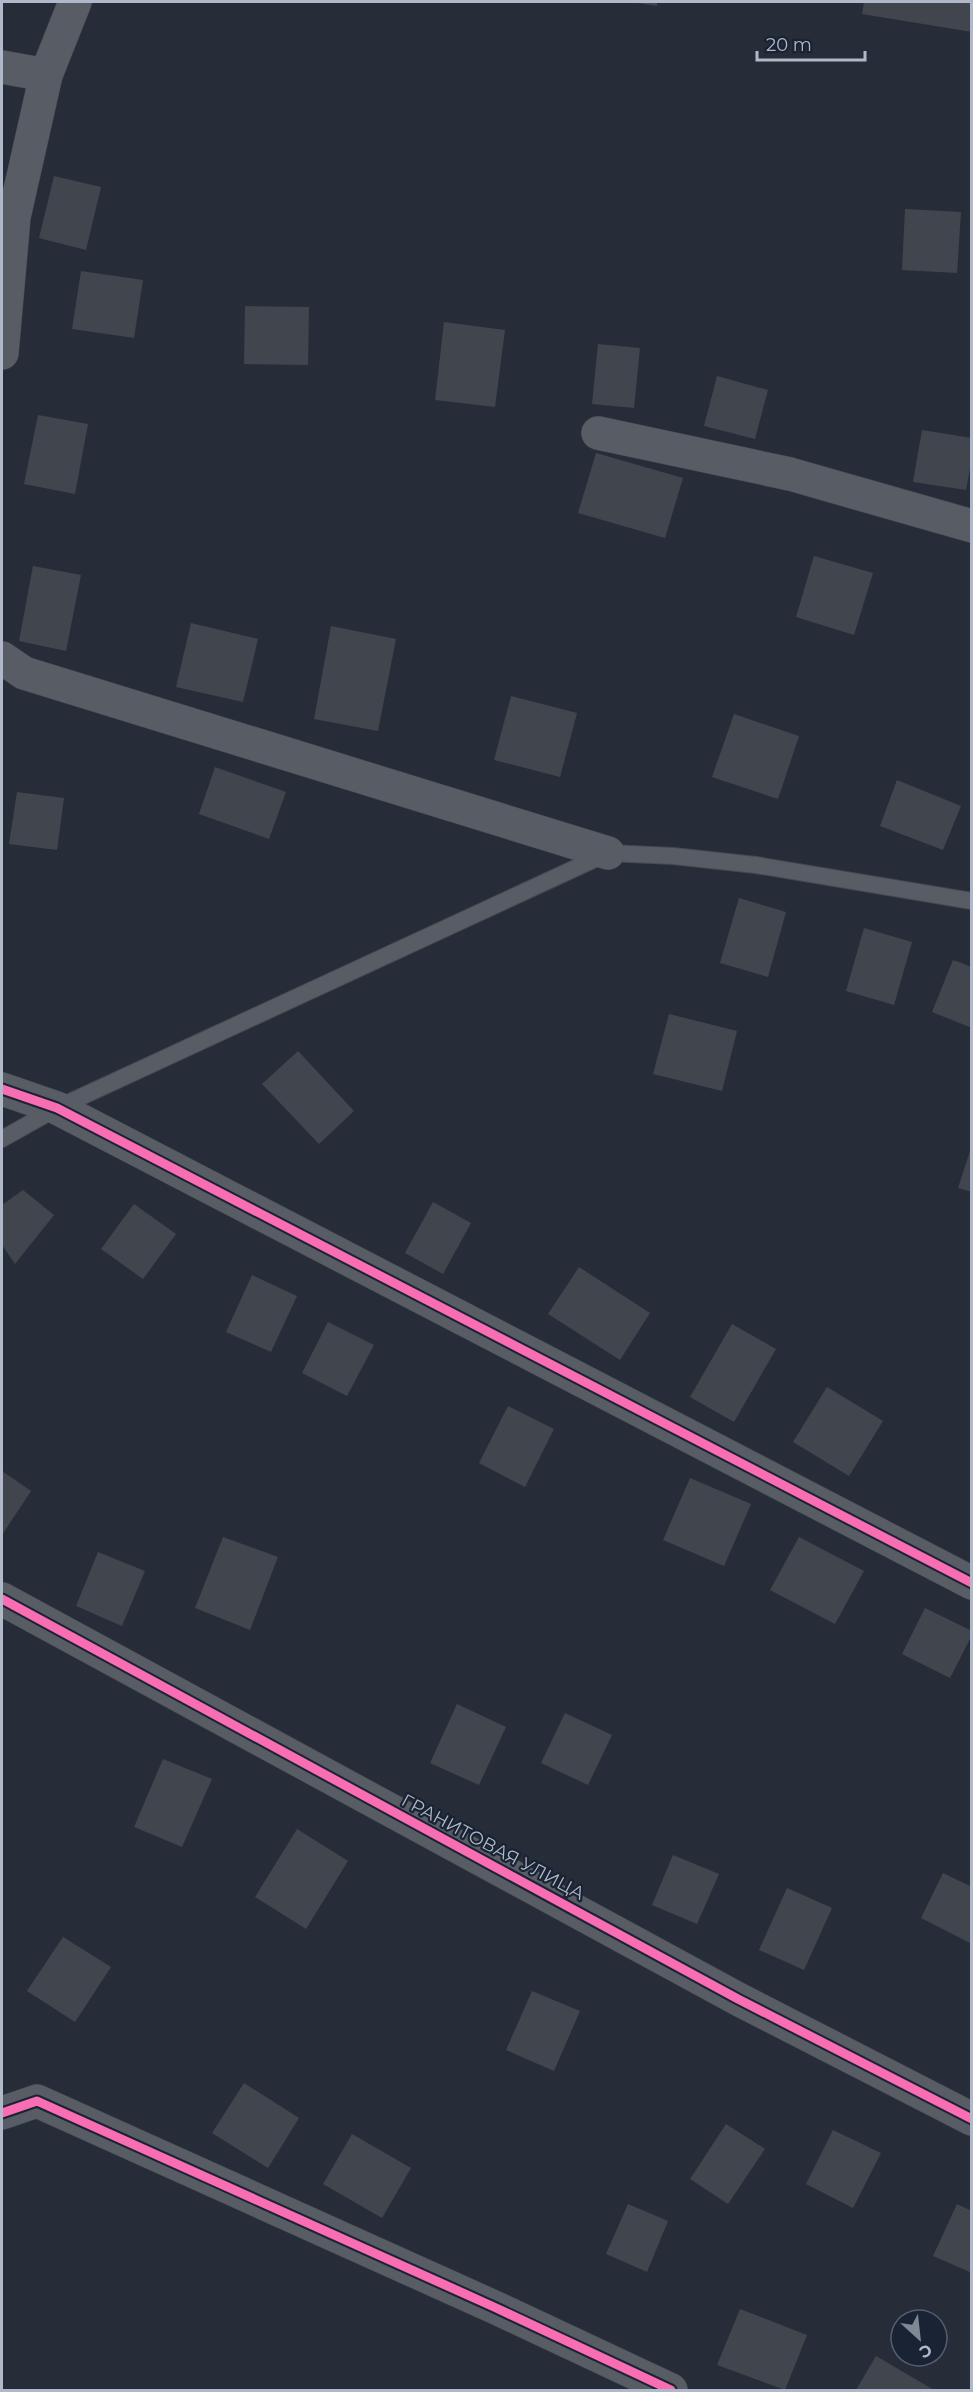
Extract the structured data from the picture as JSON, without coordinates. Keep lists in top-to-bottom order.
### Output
{
  "streets": {
    "street": ["ГРАНИТОВАЯ УЛИЦА"]
  },
  "scale_bar": "20 m",
  "north": "bottom right"
}
